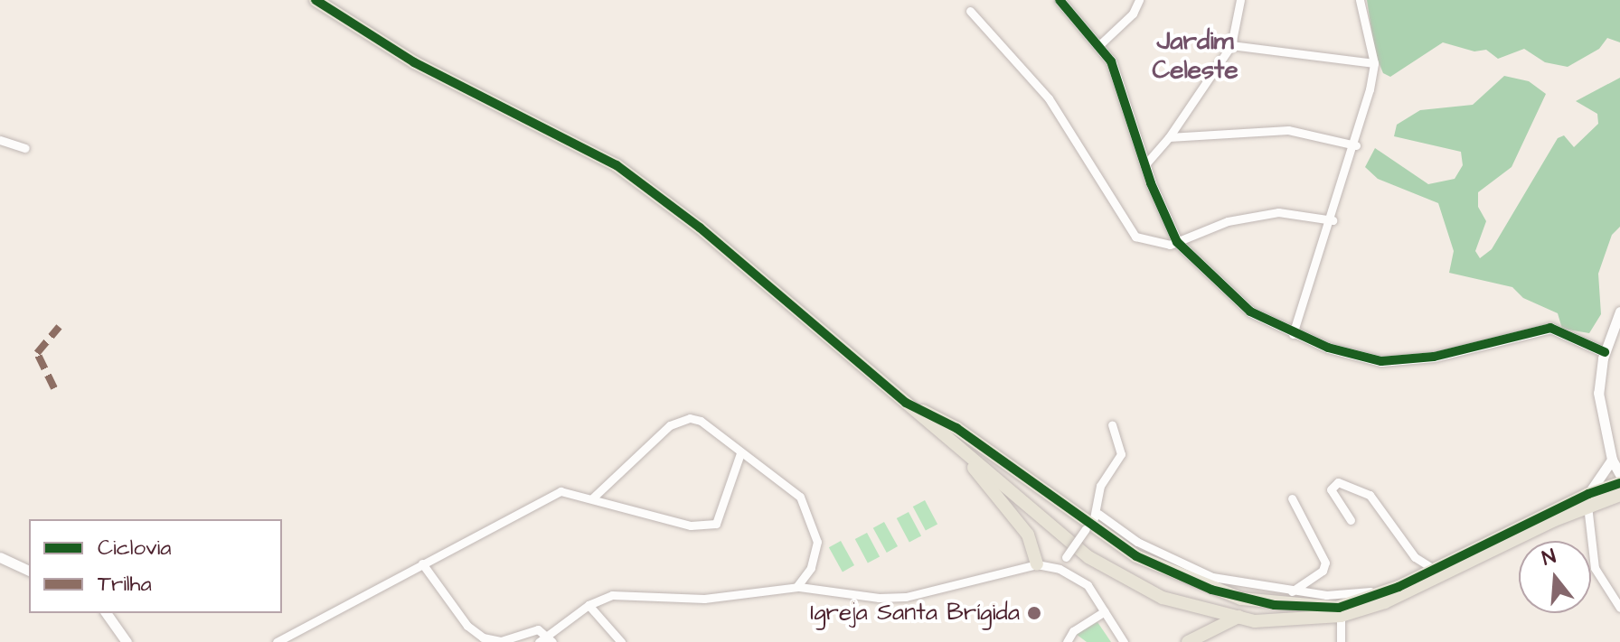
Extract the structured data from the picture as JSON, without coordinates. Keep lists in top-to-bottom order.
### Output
{
  "districts": ["Jardim Celeste"],
  "places": ["Igreja Santa Brígida"],
  "legend": ["Ciclovia", "Trilha"],
  "north": "top"
}
